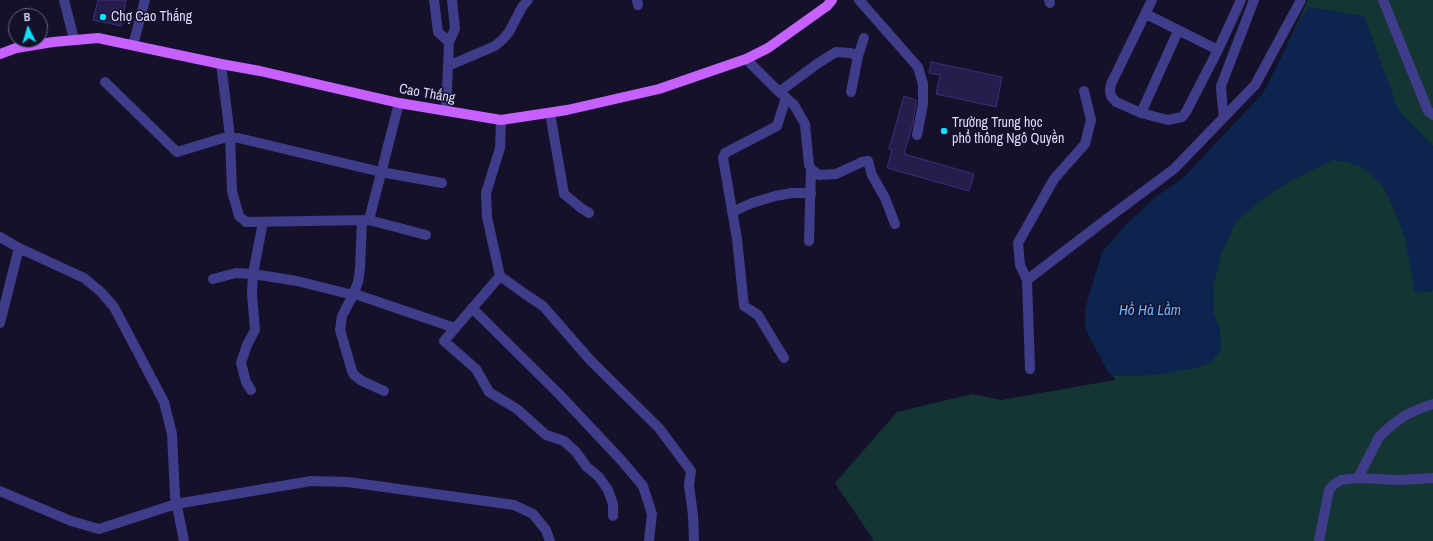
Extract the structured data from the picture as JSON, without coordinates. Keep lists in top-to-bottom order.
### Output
{
  "streets": {
    "main road": ["Cao Thắng"]
  },
  "water": ["Hồ Hà Lầm"],
  "places": ["Chợ Cao Thắng", "Trường Trung học phổ thông Ngô Quyền"],
  "north": "top"
}
